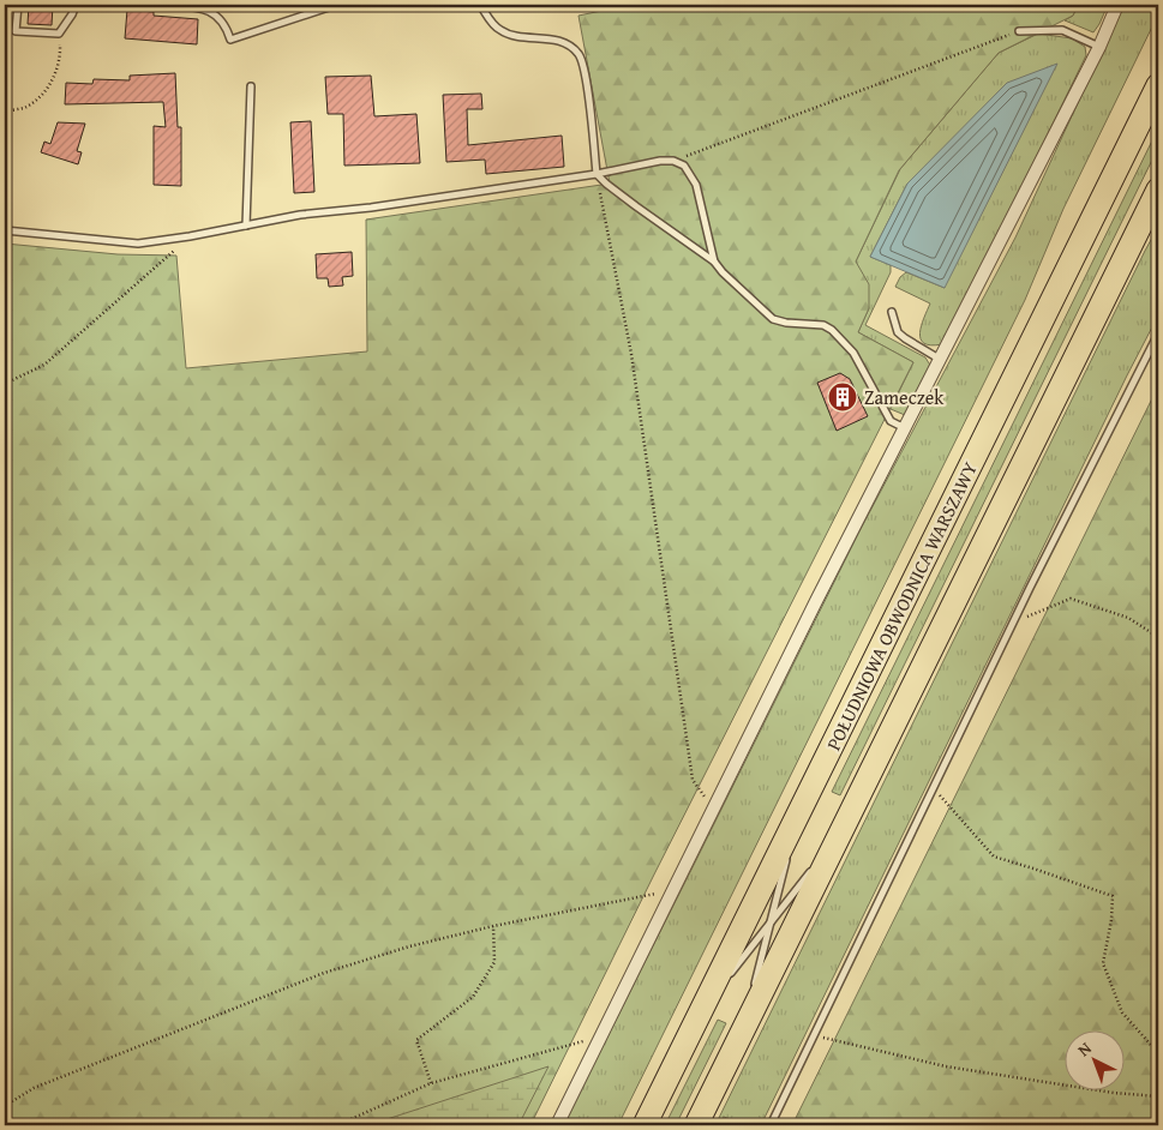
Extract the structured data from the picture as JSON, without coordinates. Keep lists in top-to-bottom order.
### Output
{
  "streets": {
    "highway": ["POŁUDNIOWA OBWODNICA WARSZAWY"]
  },
  "places": {
    "building": ["Zameczek"]
  },
  "north": "top left"
}
